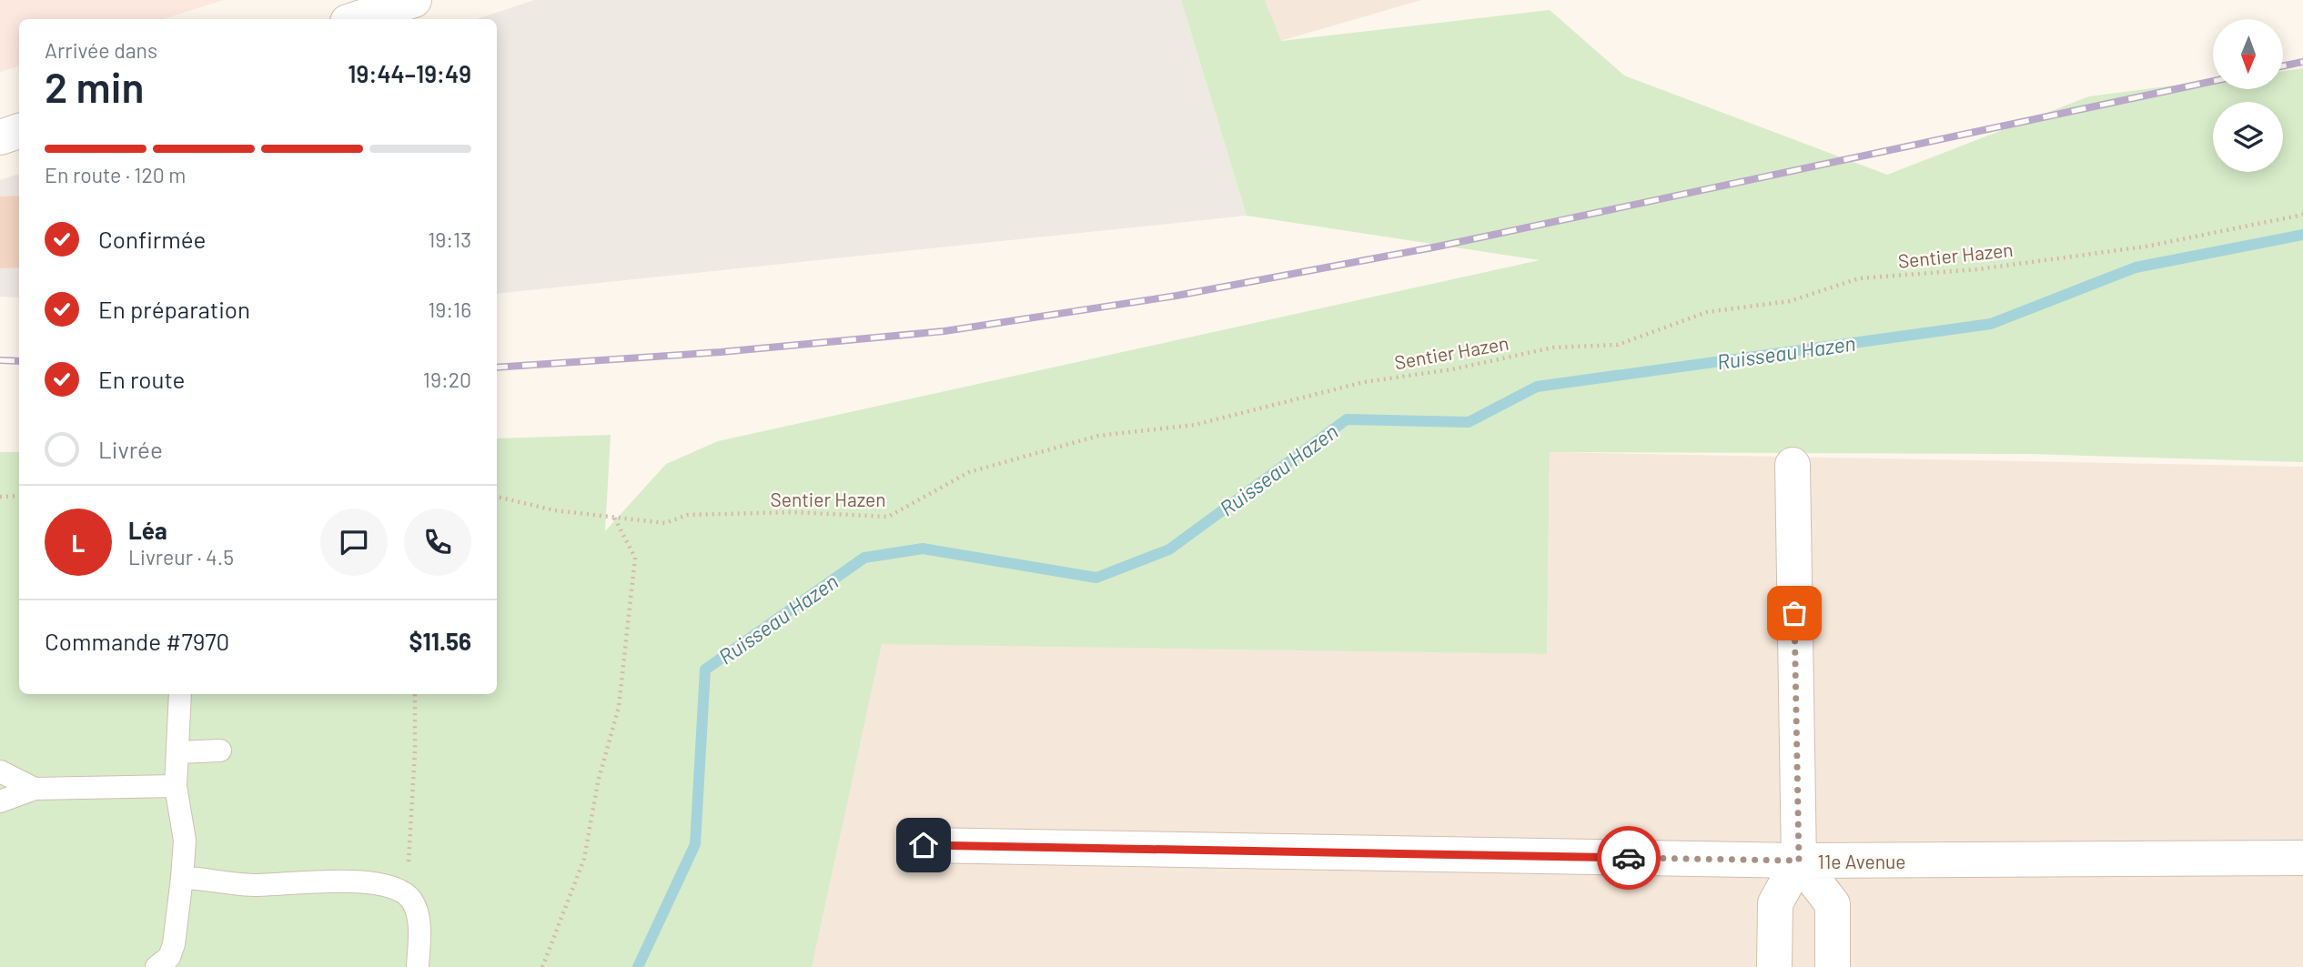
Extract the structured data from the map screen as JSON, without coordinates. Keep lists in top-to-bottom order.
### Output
{
  "streets": {
    "street": ["11e Avenue"],
    "path": ["Sentier Hazen"]
  },
  "water": ["Ruisseau Hazen"],
  "north": "bottom",
  "page": {
    "heading": ["2 min", "Arrivée dans", "19:44–19:49"],
    "panel": [
      "Léa",
      "Livreur · 4.5",
      "Commande #7970",
      "$11.56"
    ],
    "bar": "En route · 120 m",
    "list": [
      ["Confirmée", "19:13"],
      ["En préparation", "19:16"],
      ["En route", "19:20"],
      "Livrée"
    ],
    "round": "L"
  }
}
